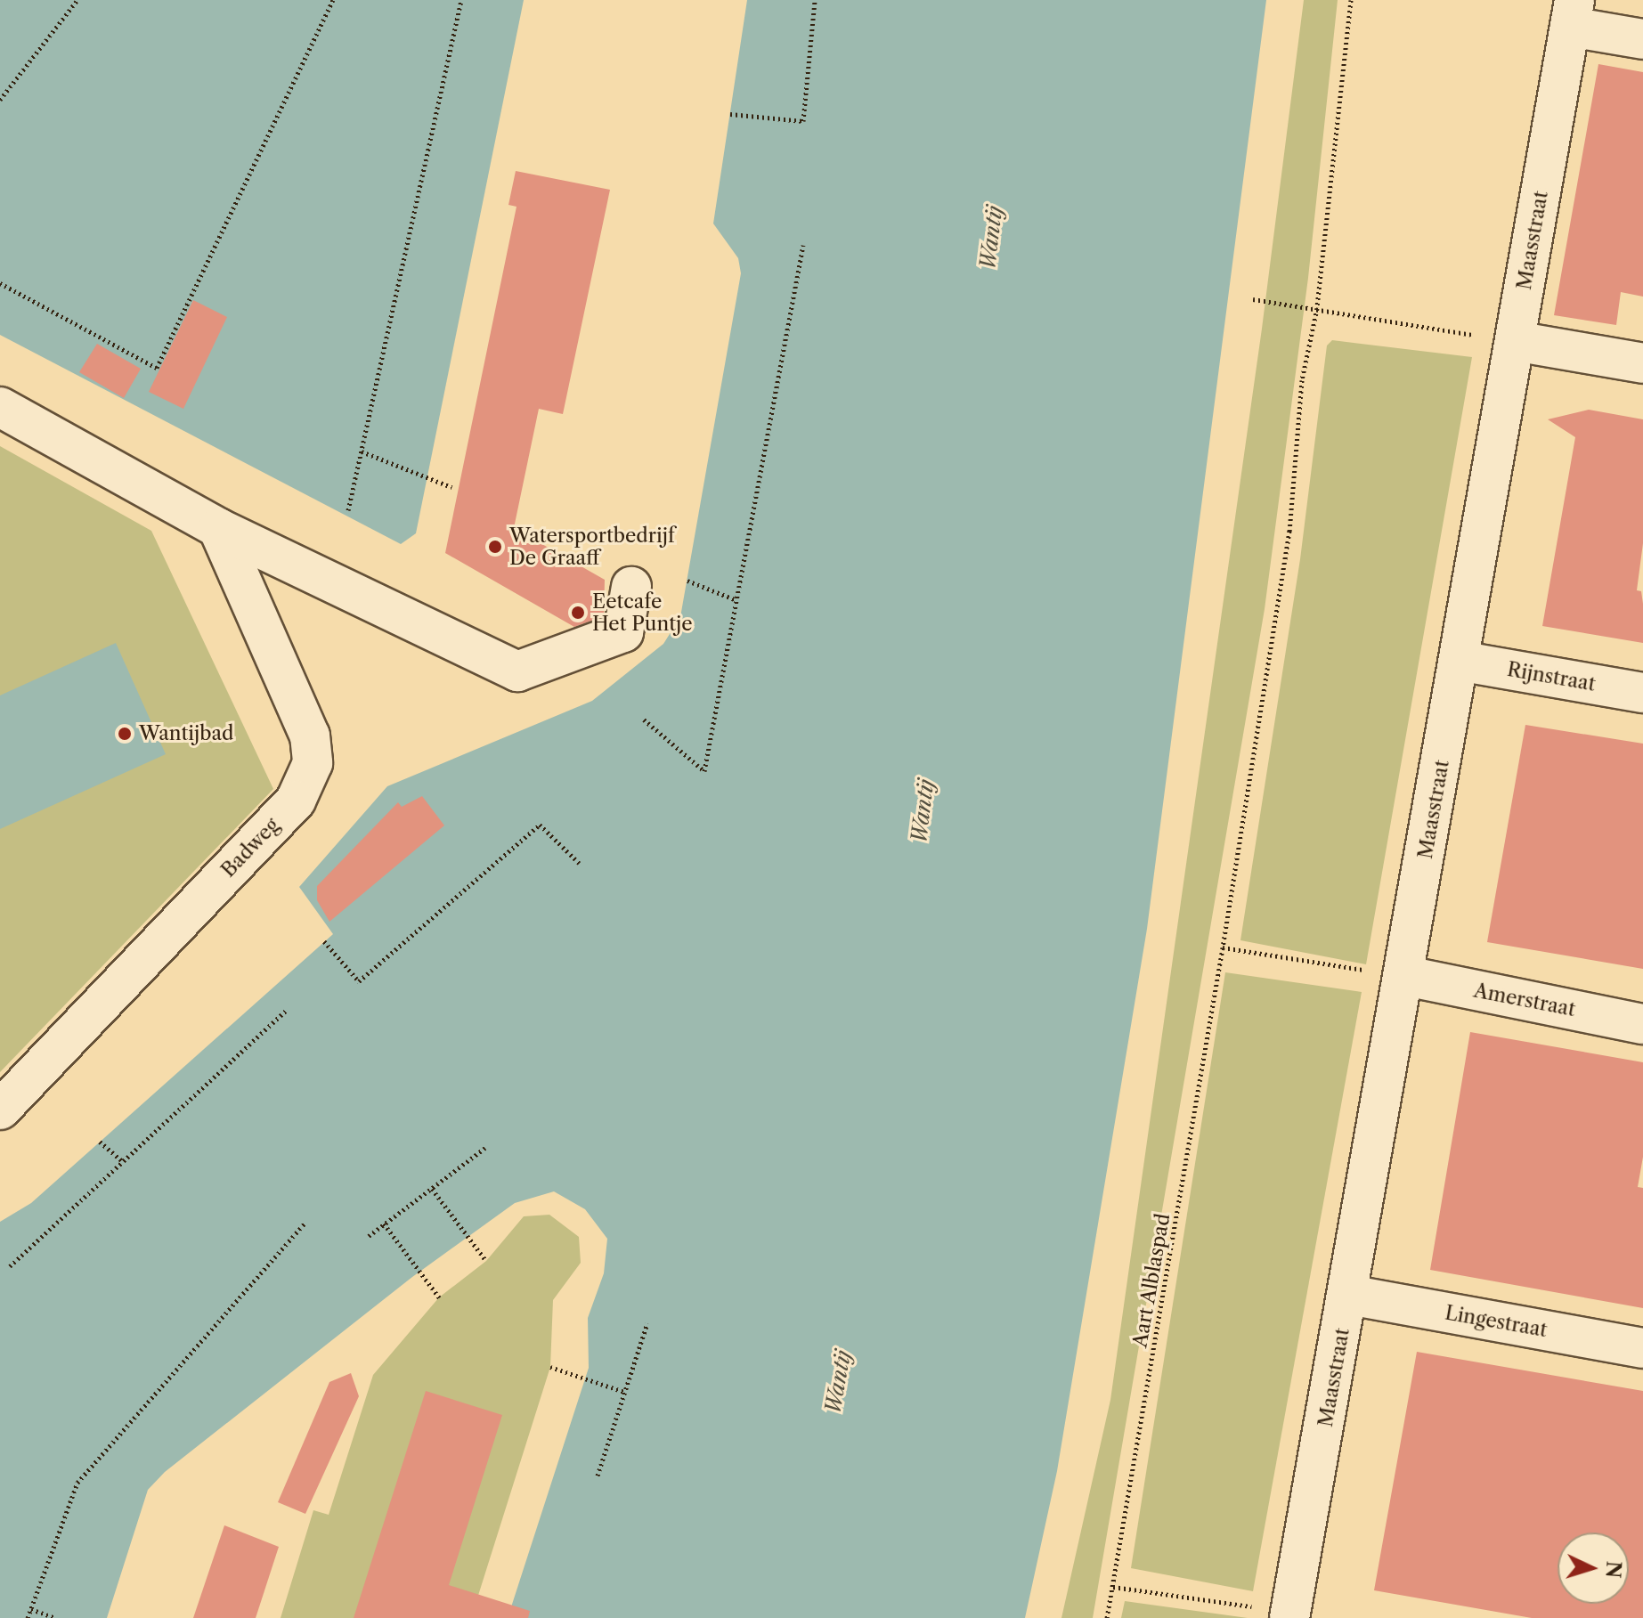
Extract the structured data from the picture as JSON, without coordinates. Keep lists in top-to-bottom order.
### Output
{
  "streets": {
    "street": [
      "Maasstraat",
      "Rijnstraat",
      "Badweg",
      "Amerstraat",
      "Lingestraat"
    ],
    "path": ["Aart Alblaspad"]
  },
  "crossings": [
    ["Maasstraat", "Rijnstraat"],
    ["Maasstraat", "Amerstraat"],
    ["Maasstraat", "Lingestraat"]
  ],
  "water": ["Wantij"],
  "places": ["Watersportbedrijf De Graaff", "Eetcafe Het Puntje", "Wantijbad"],
  "north": "right"
}
